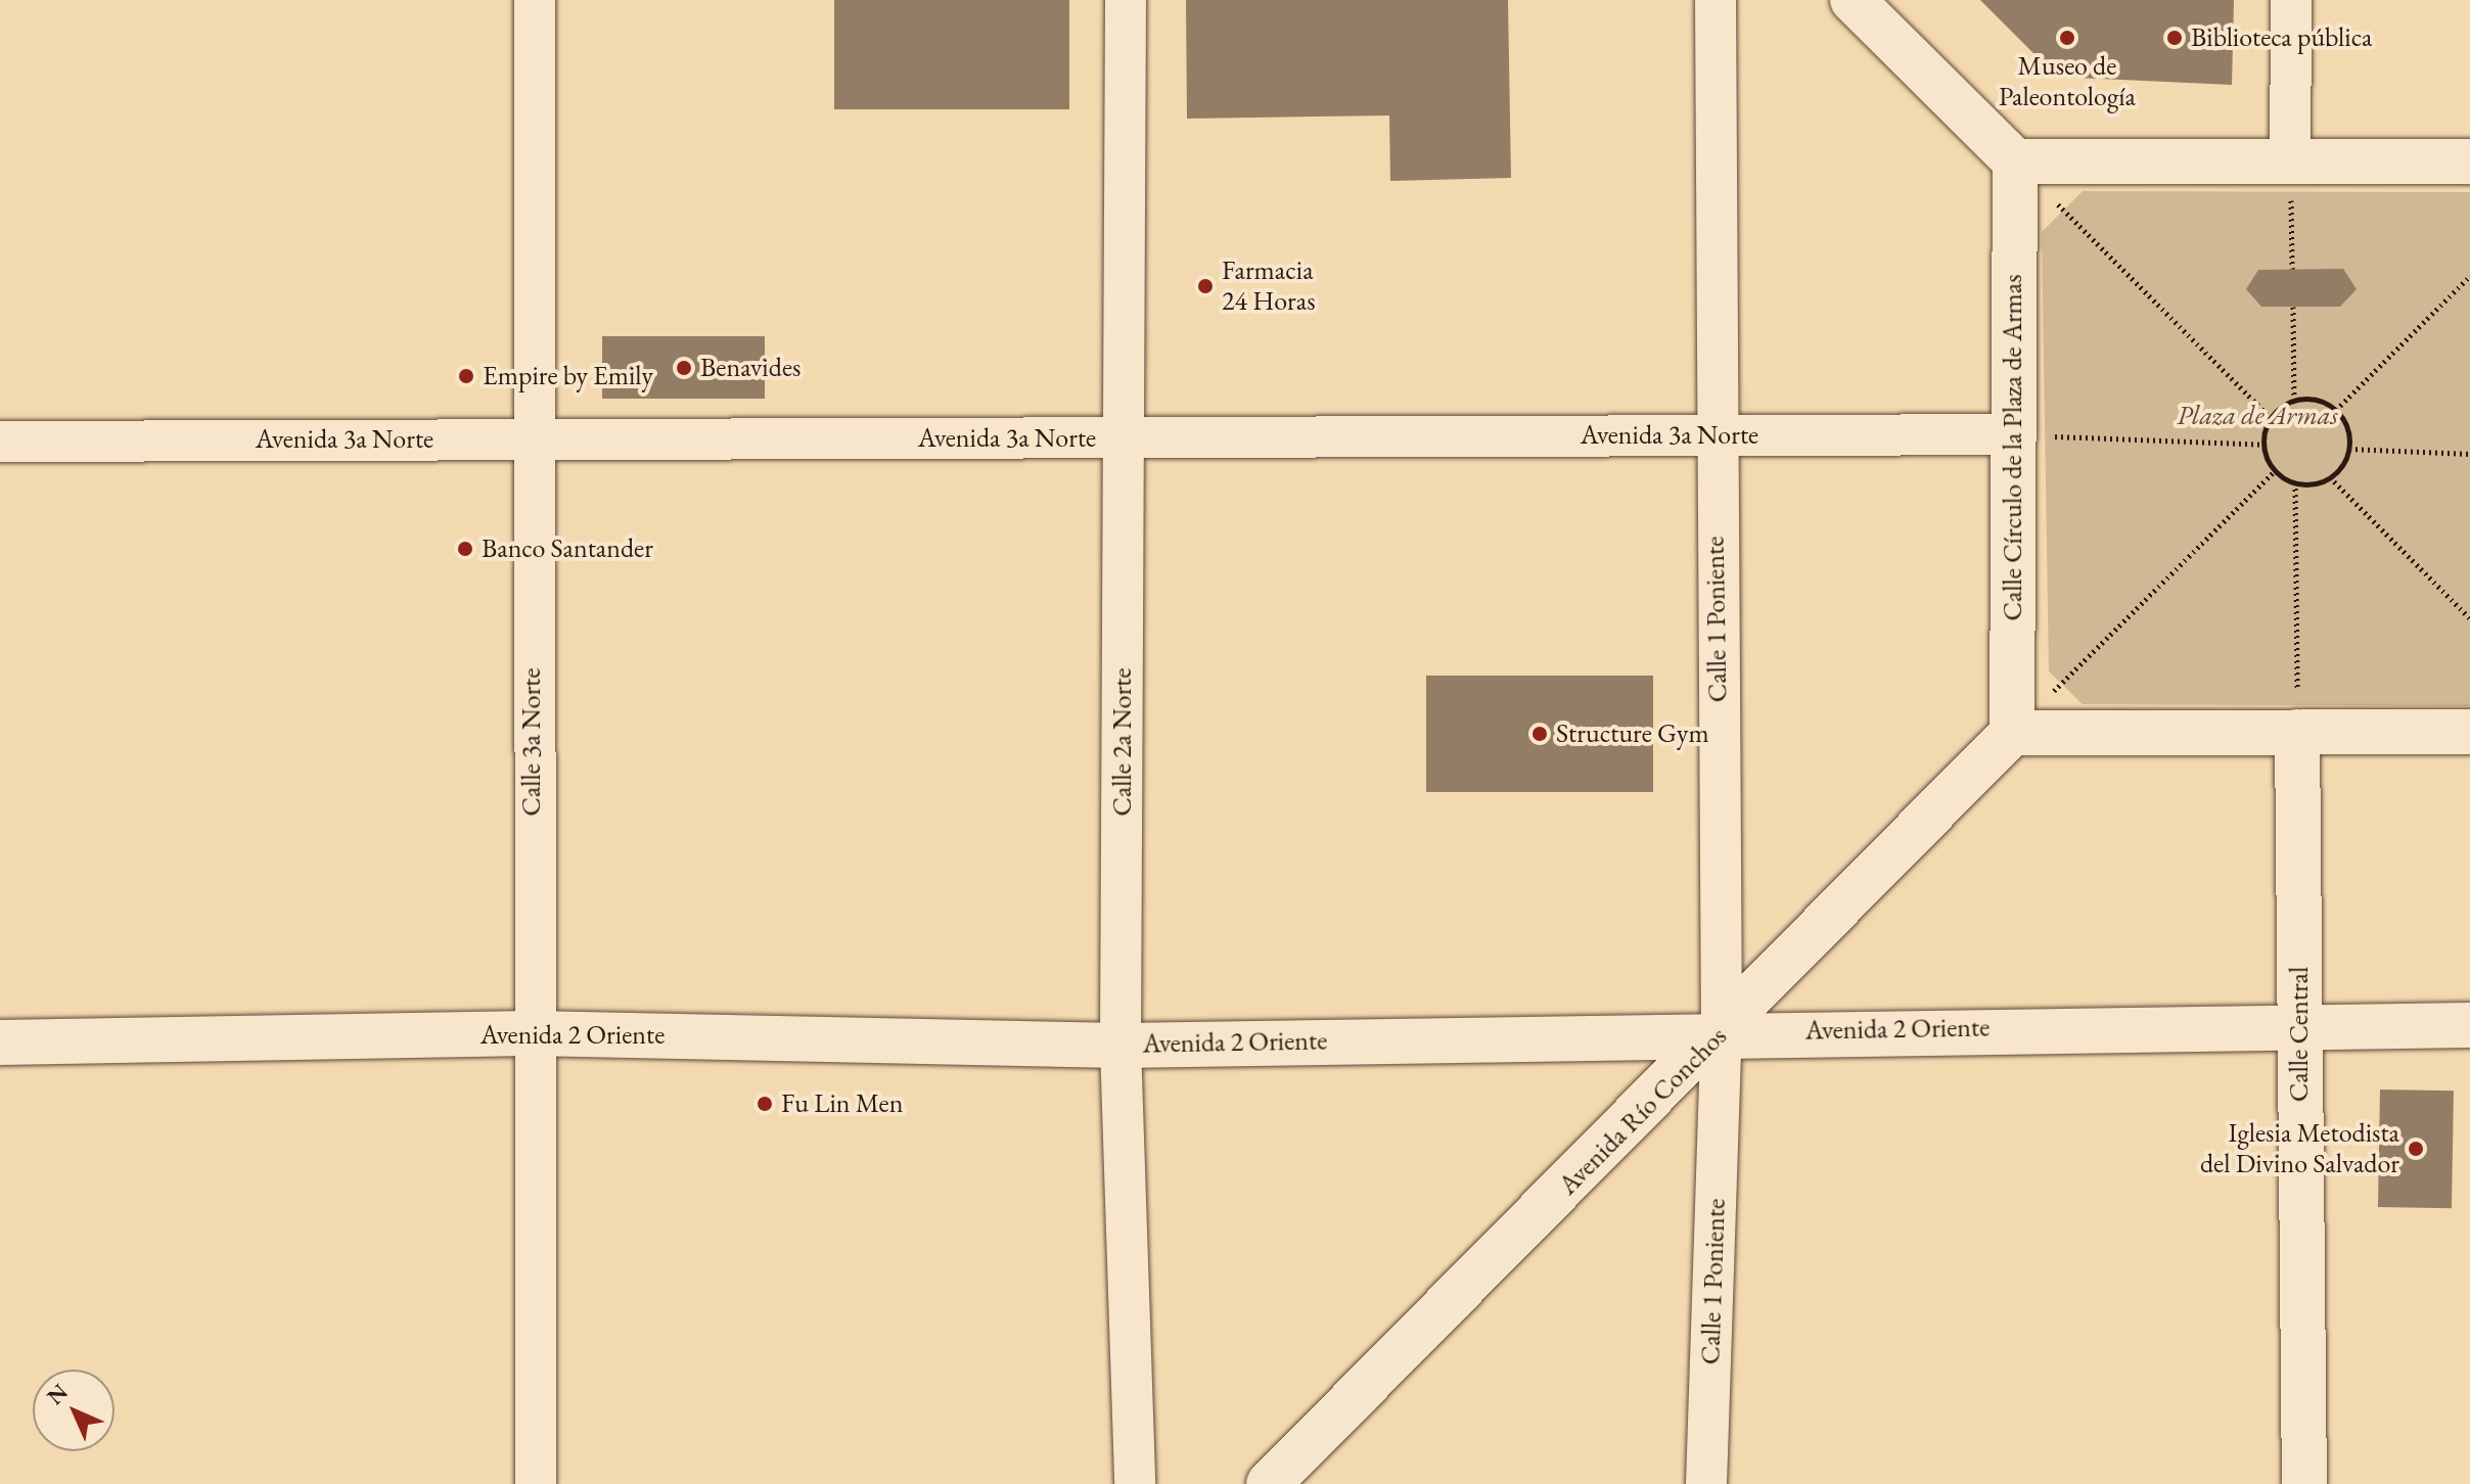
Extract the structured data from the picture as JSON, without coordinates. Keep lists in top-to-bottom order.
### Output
{
  "streets": {
    "main road": [
      "Calle Círculo de la Plaza de Armas",
      "Avenida 2 Oriente",
      "Calle Central",
      "Avenida Río Conchos"
    ],
    "street": [
      "Avenida 3a Norte",
      "Calle 1 Poniente",
      "Calle 3a Norte",
      "Calle 2a Norte"
    ]
  },
  "crossings": [
    ["Avenida 3a Norte", "Calle Círculo de la Plaza de Armas"],
    ["Avenida 3a Norte", "Calle 1 Poniente"],
    ["Avenida 3a Norte", "Calle 3a Norte"],
    ["Avenida 3a Norte", "Calle 2a Norte"],
    ["Calle Círculo de la Plaza de Armas", "Avenida Río Conchos"],
    ["Calle 1 Poniente", "Avenida 2 Oriente"],
    ["Calle 1 Poniente", "Avenida Río Conchos"],
    ["Calle 3a Norte", "Avenida 2 Oriente"],
    ["Calle 2a Norte", "Avenida 2 Oriente"],
    ["Avenida 2 Oriente", "Calle Central"],
    ["Avenida 2 Oriente", "Avenida Río Conchos"]
  ],
  "parks": ["Plaza de Armas"],
  "places": [
    "Museo de Paleontología",
    "Biblioteca pública",
    "Farmacia 24 Horas",
    "Benavides",
    "Empire by Emily",
    "Banco Santander",
    "Structure Gym",
    "Fu Lin Men",
    "Iglesia Metodista del Divino Salvador"
  ],
  "north": "top left"
}
